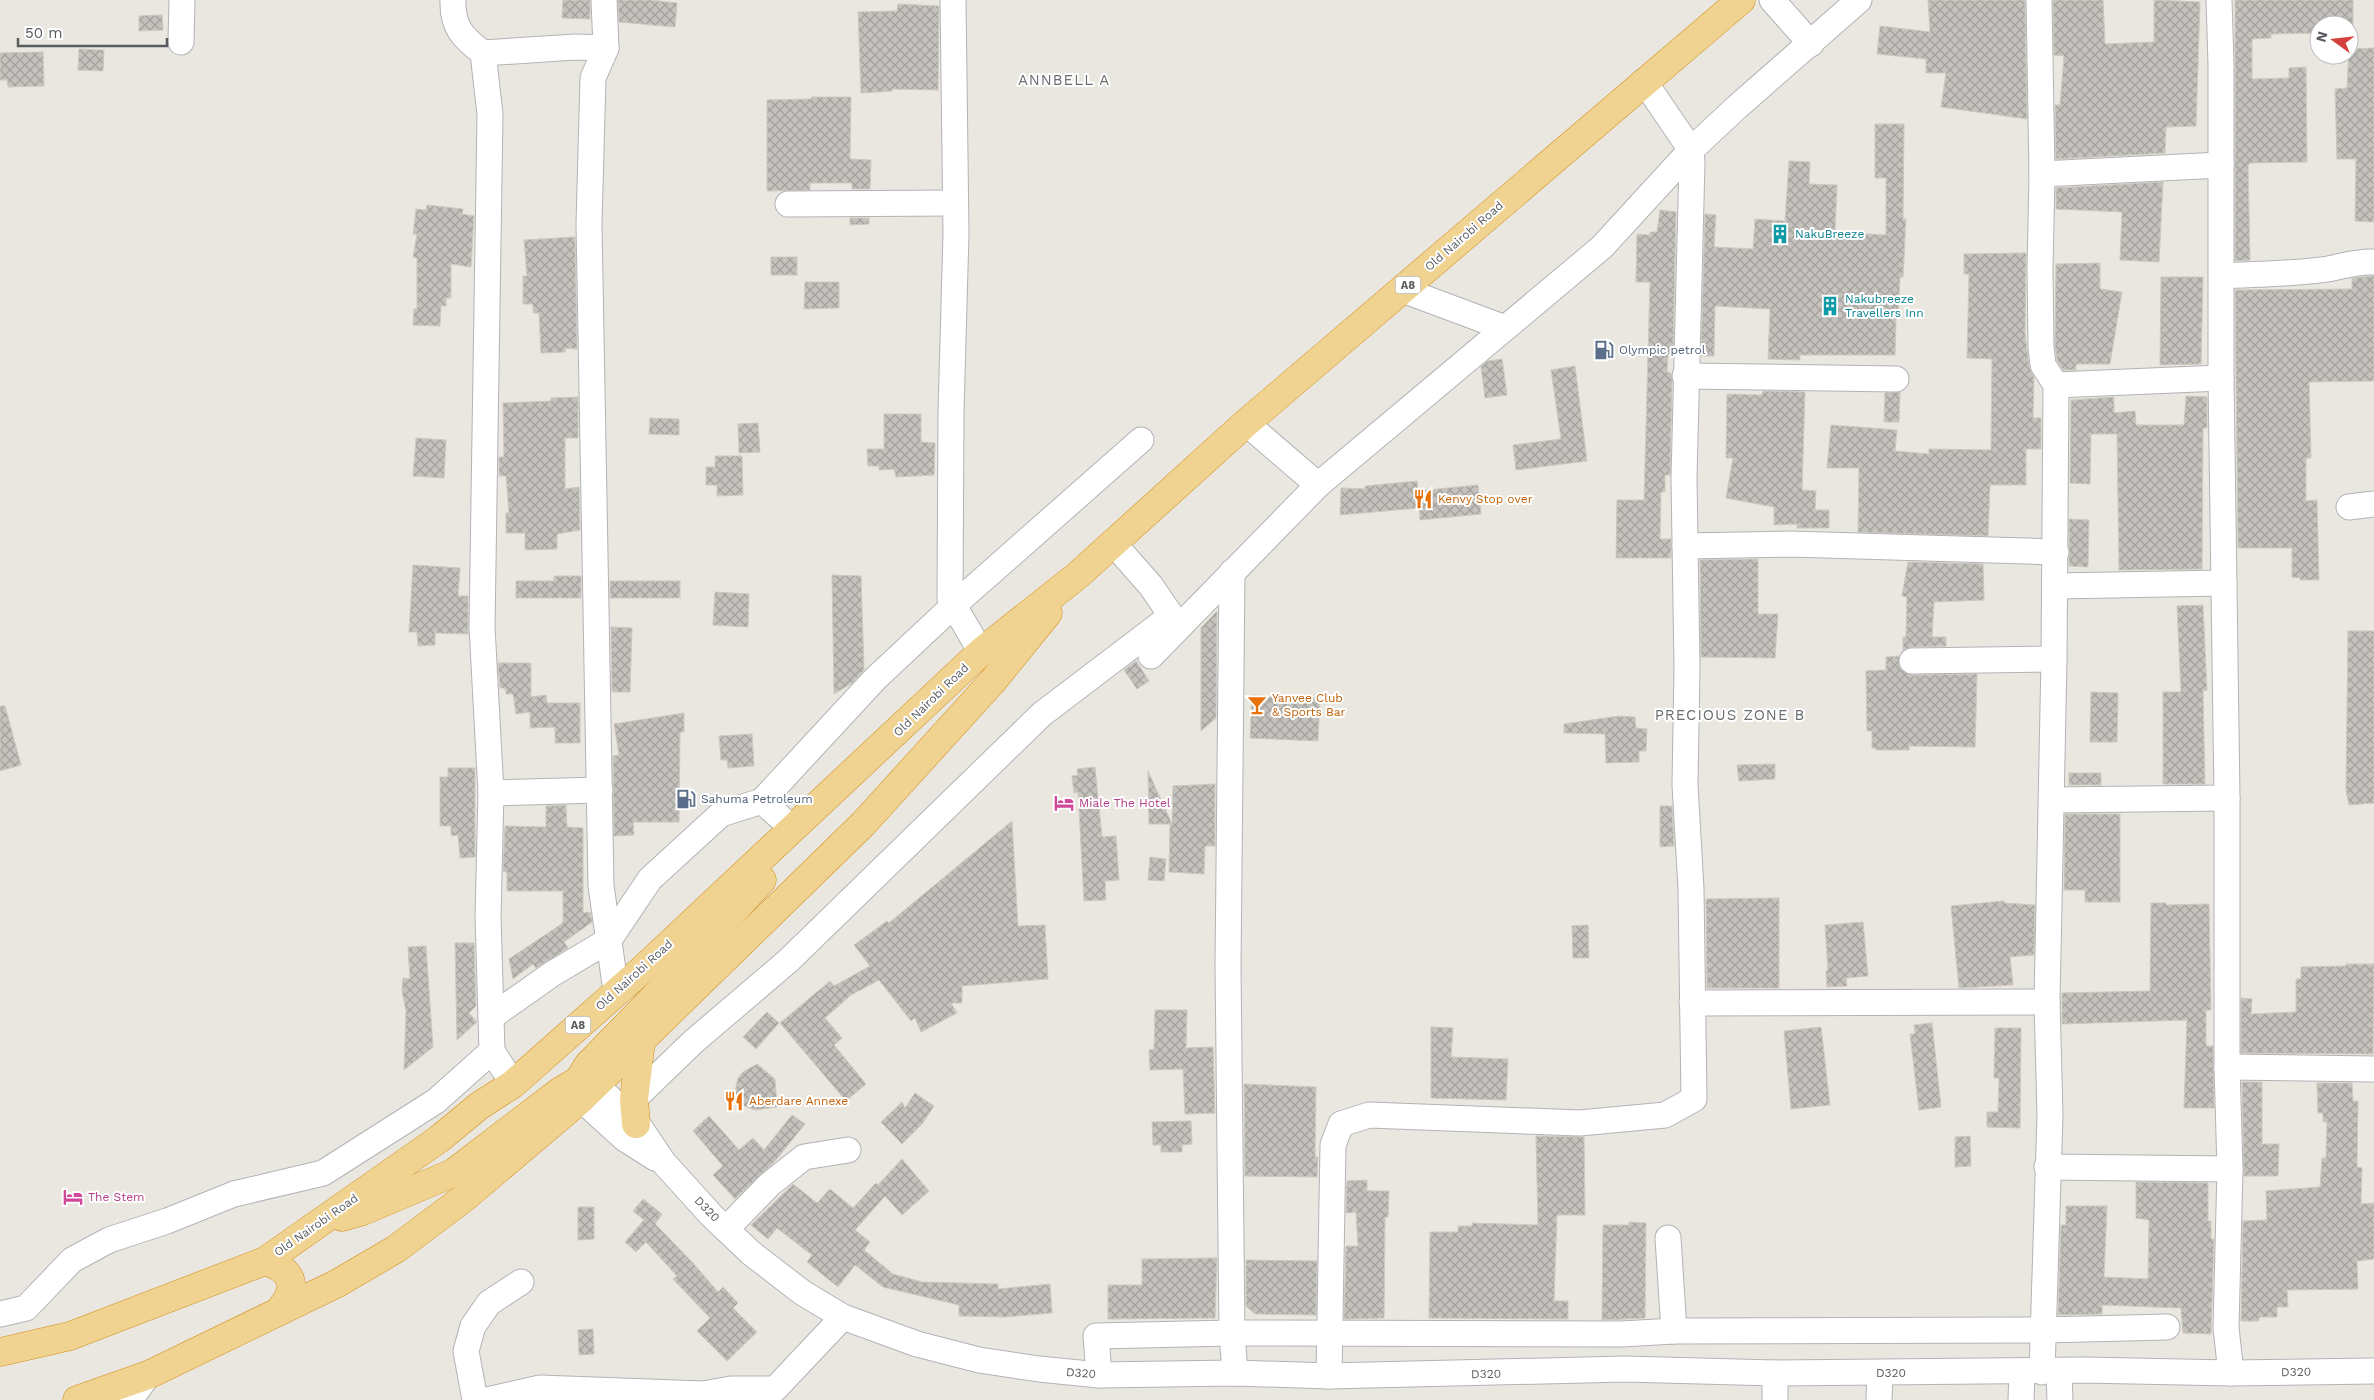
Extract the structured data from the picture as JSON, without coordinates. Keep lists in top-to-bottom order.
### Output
{
  "streets": {
    "highway": ["Old Nairobi Road", "A8"],
    "street": ["D320"]
  },
  "crossings": [
    ["Old Nairobi Road", "D320"]
  ],
  "districts": ["ANNBELL A", "PRECIOUS ZONE B"],
  "places": {
    "building": ["NakuBreeze", "Nakubreeze Travellers Inn"],
    "fuel station": ["Olympic petrol", "Sahuma Petroleum"],
    "restaurant": ["Kenvy Stop over", "Aberdare Annexe"],
    "bar": ["Yanvee Club & Sports Bar"],
    "hotel": ["Miale The Hotel", "The Stem"]
  },
  "scale_bar": "50 m",
  "north": "left"
}
